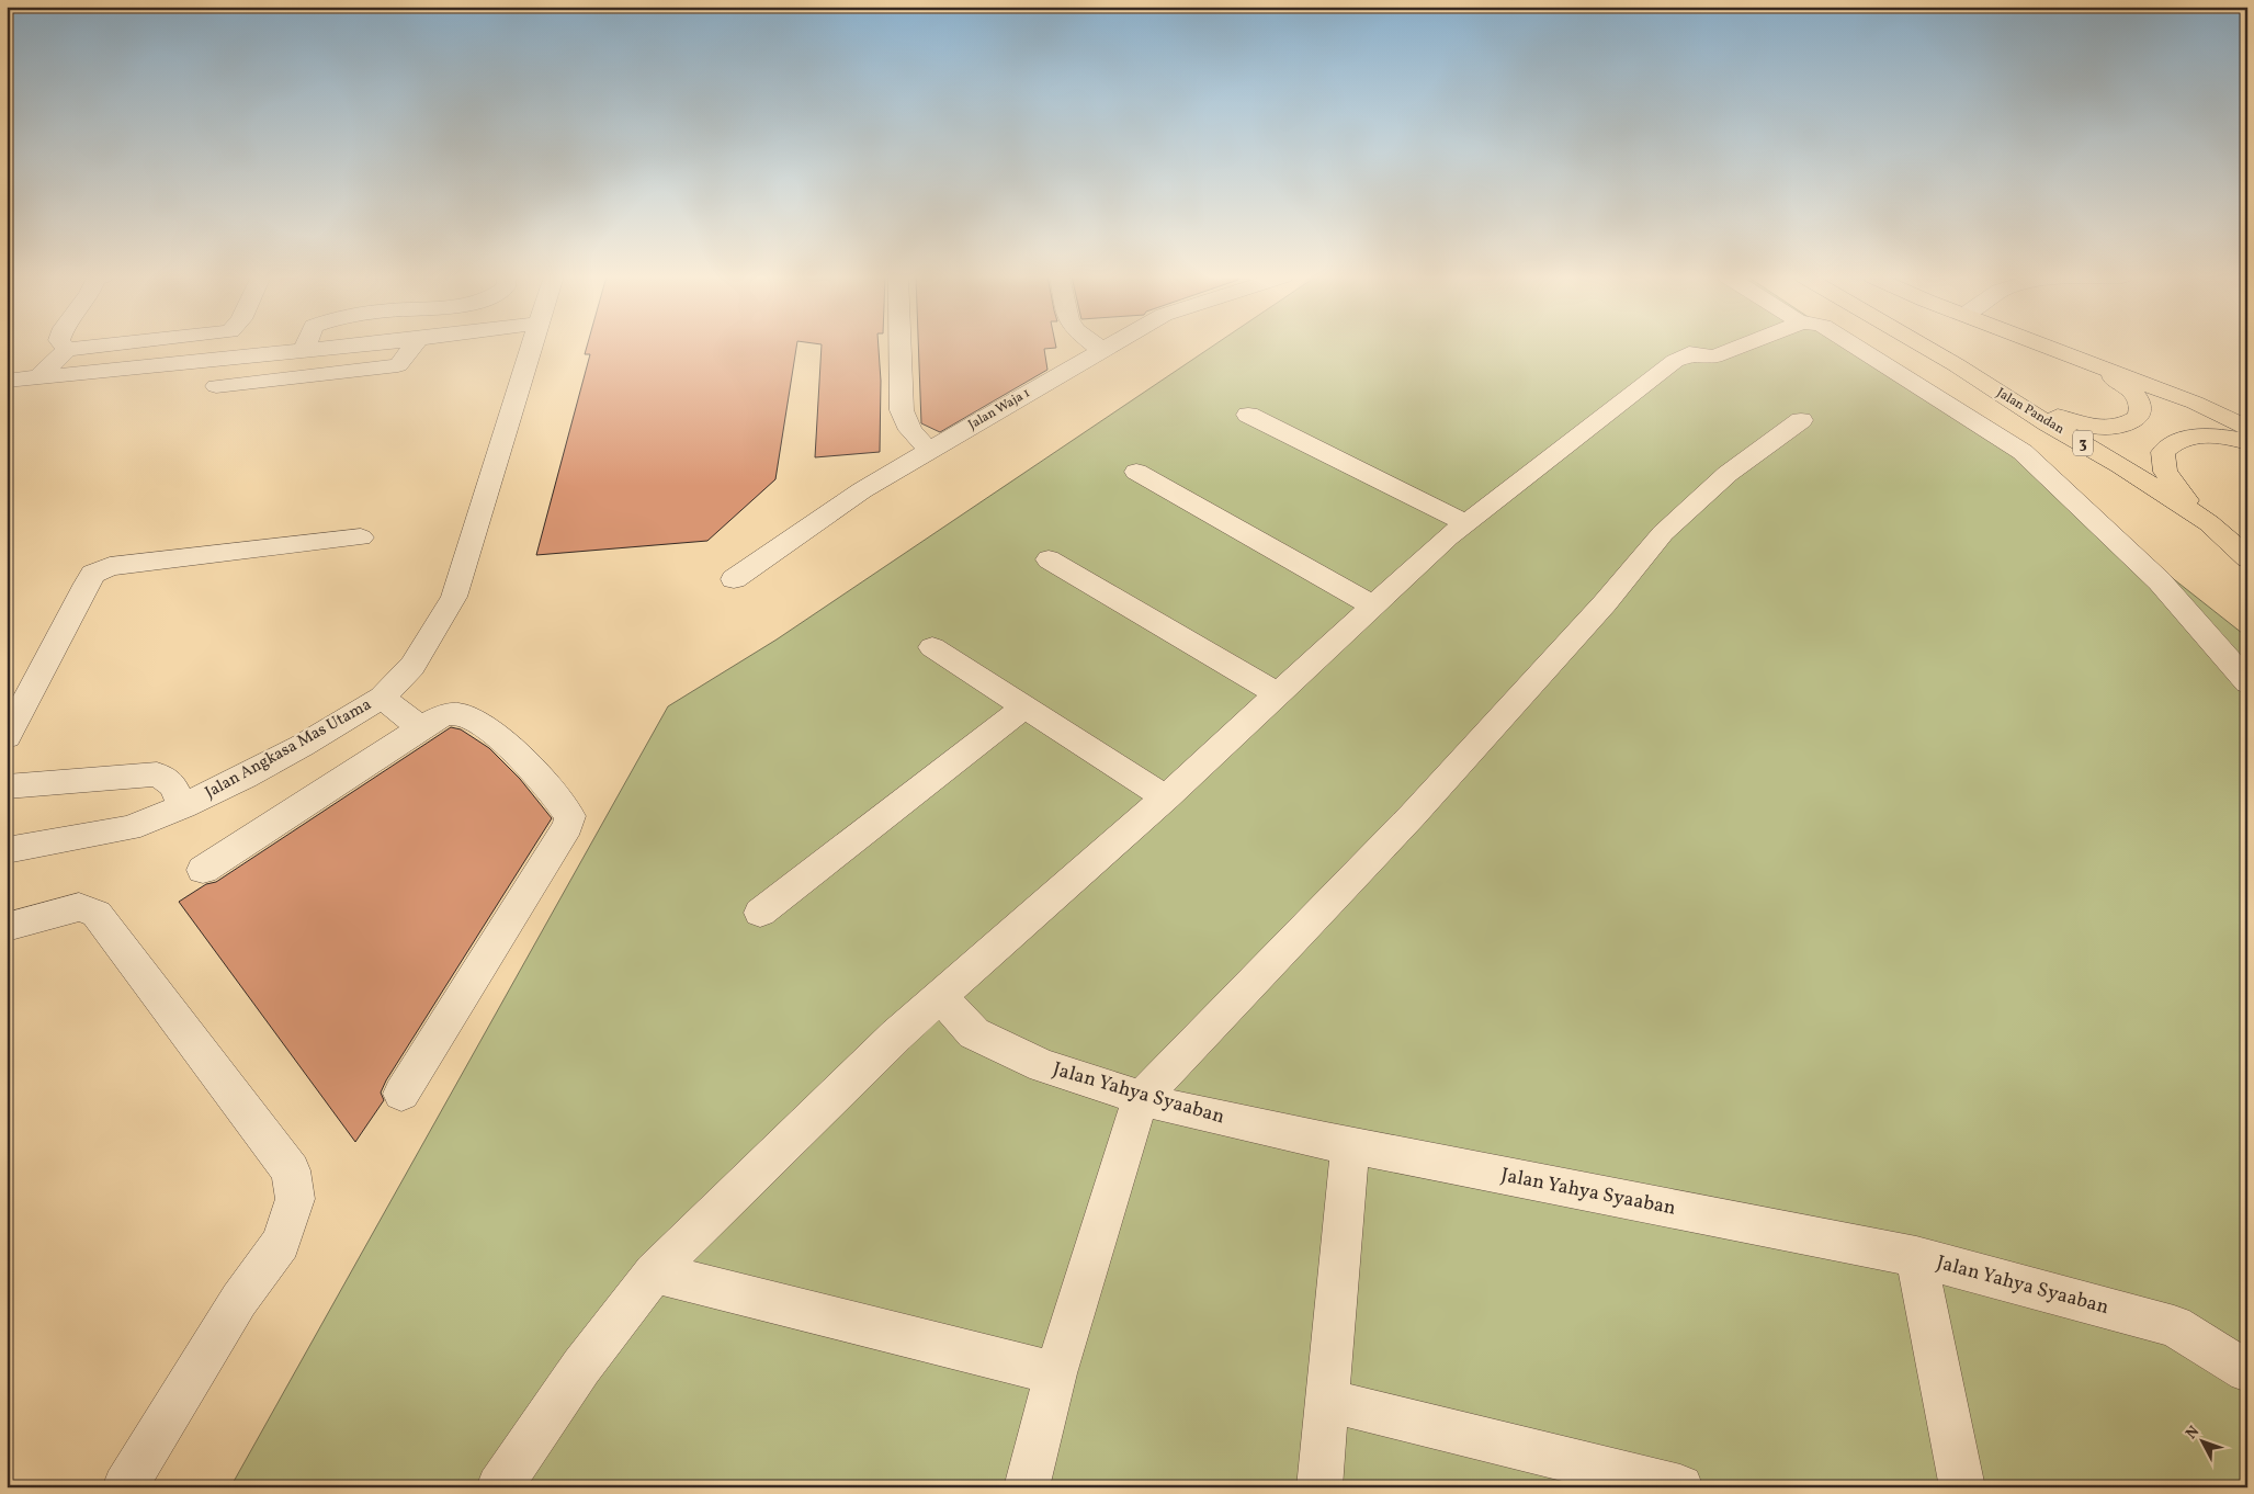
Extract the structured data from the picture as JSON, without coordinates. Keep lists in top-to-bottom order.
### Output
{
  "streets": {
    "highway": ["Jalan Pandan", "3"],
    "street": ["Jalan Waja 1", "Jalan Angkasa Mas Utama", "Jalan Yahya Syaaban"]
  },
  "north": "top left"
}
